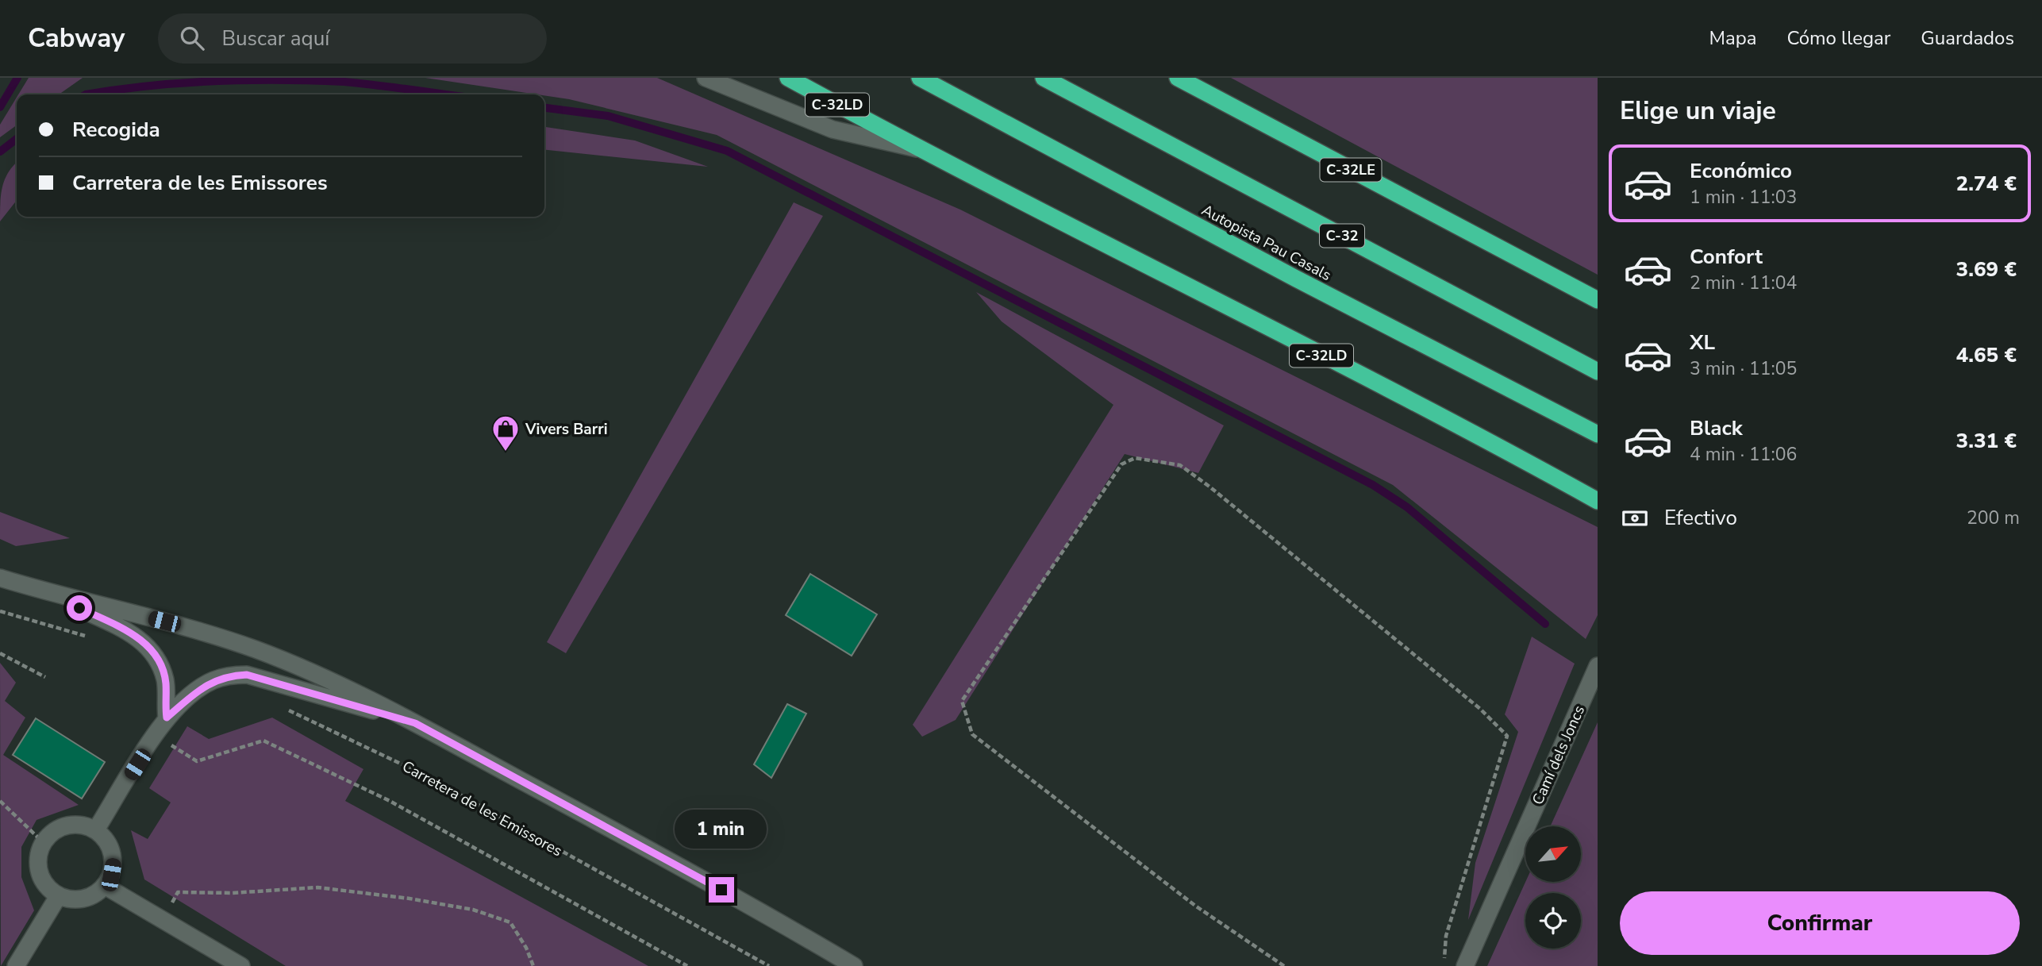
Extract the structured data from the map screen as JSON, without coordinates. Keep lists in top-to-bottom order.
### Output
{
  "streets": {
    "highway": [
      "C-32LD",
      "C-32LE",
      "C-32",
      "Autopista Pau Casals"
    ],
    "street": ["Camí dels Joncs"],
    "path": ["Carretera de les Emissores"]
  },
  "places": {
    "shop": ["Vivers Barri"]
  },
  "north": "top right",
  "page": {
    "header": "Cabway",
    "search": "Buscar aquí",
    "nav": ["Mapa", "Cómo llegar", "Guardados"],
    "heading": "Elige un viaje",
    "banner": ["Recogida", "Carretera de les Emissores"],
    "list": [
      {
        "name": "Económico",
        "note": "1 min · 11:03",
        "value": "2.74 €"
      },
      {
        "name": "Confort",
        "note": "2 min · 11:04",
        "value": "3.69 €"
      },
      {
        "name": "XL",
        "note": "3 min · 11:05",
        "value": "4.65 €"
      },
      {
        "name": "Black",
        "note": "4 min · 11:06",
        "value": "3.31 €"
      }
    ],
    "pay": ["Efectivo", "200 m"],
    "bubble": "1 min",
    "buttons": "Confirmar"
  }
}
